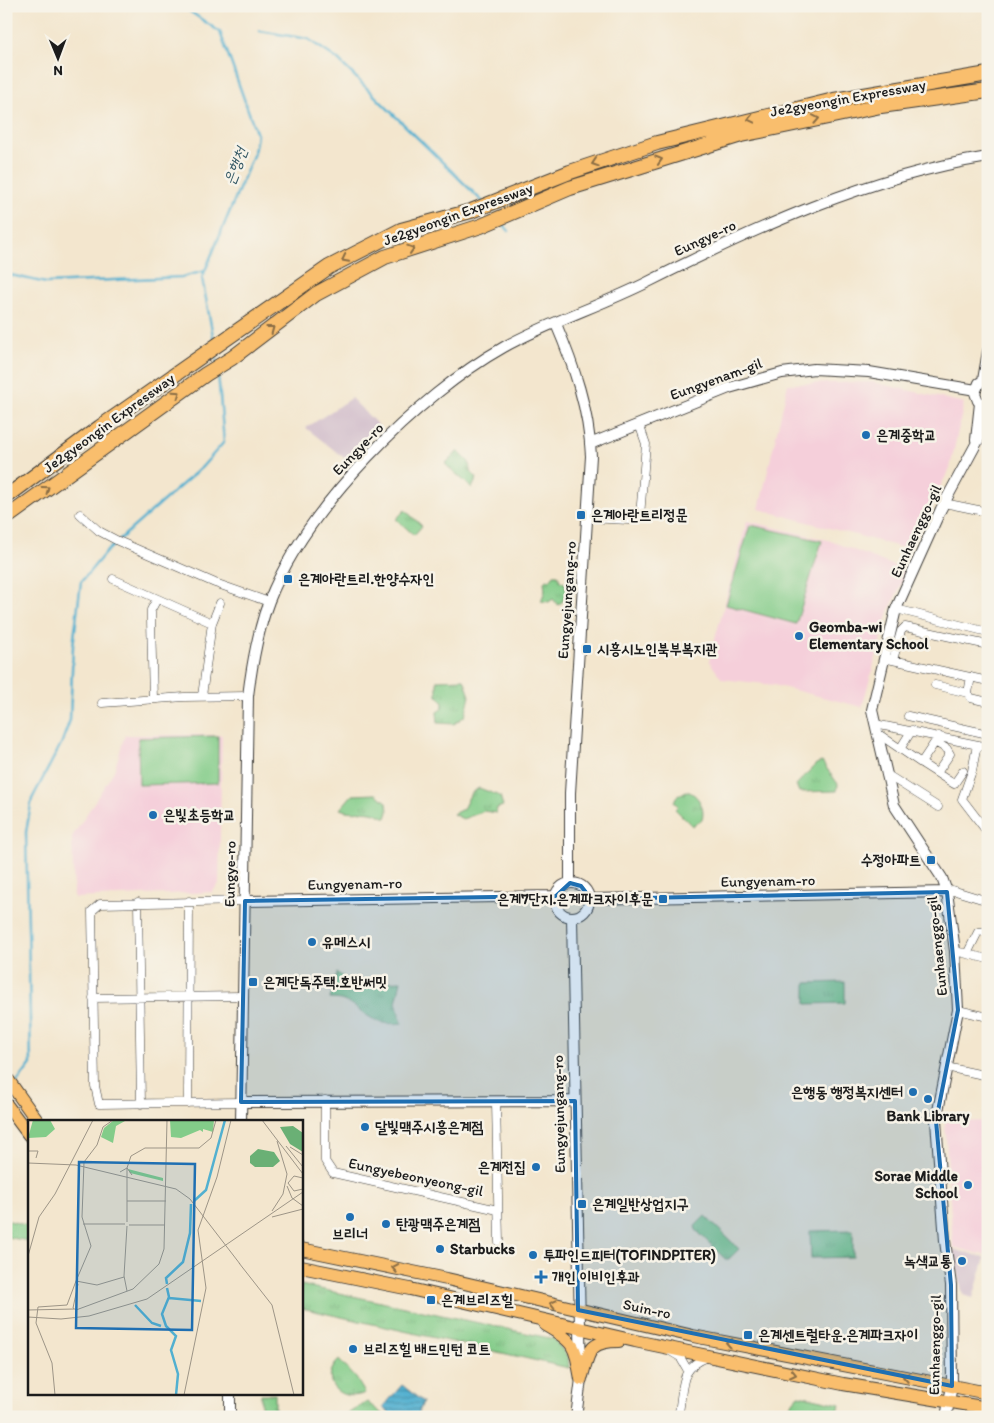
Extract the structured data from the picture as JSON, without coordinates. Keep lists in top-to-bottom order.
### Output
{
  "streets": {
    "highway": ["Je2gyeongin Expressway"],
    "main road": ["Suin-ro"],
    "street": [
      "Eungye-ro",
      "Eungyenam-gil",
      "Eunhaenggo-gil",
      "Eungyejungang-ro",
      "Eungyenam-ro",
      "Eungyebeonyeong-gil"
    ]
  },
  "crossings": [
    ["Eungye-ro", "Eungyejungang-ro"],
    ["Eungye-ro", "Eungyenam-ro"],
    ["Eungyenam-gil", "Eunhaenggo-gil"],
    ["Eungyenam-gil", "Eungyejungang-ro"],
    ["Eunhaenggo-gil", "Eungyenam-ro"],
    ["Eunhaenggo-gil", "Suin-ro"],
    ["Eungyejungang-ro", "Eungyenam-ro"],
    ["Eungyejungang-ro", "Suin-ro"]
  ],
  "water": ["은행천"],
  "places": {
    "other": [
      "은계중학교",
      "Geomba-wi Elementary School",
      "은빛초등학교",
      "유메스시",
      "은행동 행정복지센터",
      "Bank Library",
      "달빛맥주시흥은계점",
      "은계전집",
      "Sorae Middle School",
      "브리너",
      "탄광맥주은계점",
      "Starbucks",
      "투파인드피터(TOFINDPITER)",
      "녹색교통",
      "브리즈힐 배드민턴 코트"
    ],
    "transit": [
      "은계아란트리정문",
      "은계아란트리.한양수자인",
      "시흥시노인북부복지관",
      "수정아파트",
      "은계7단지.은계파크자이후문",
      "은계단독주택.호반써밋",
      "은계일반상업지구",
      "은계브리즈힐",
      "은계센트럴타운.은계파크자이"
    ],
    "health": ["개인 이비인후과"]
  },
  "north": "bottom"
}
